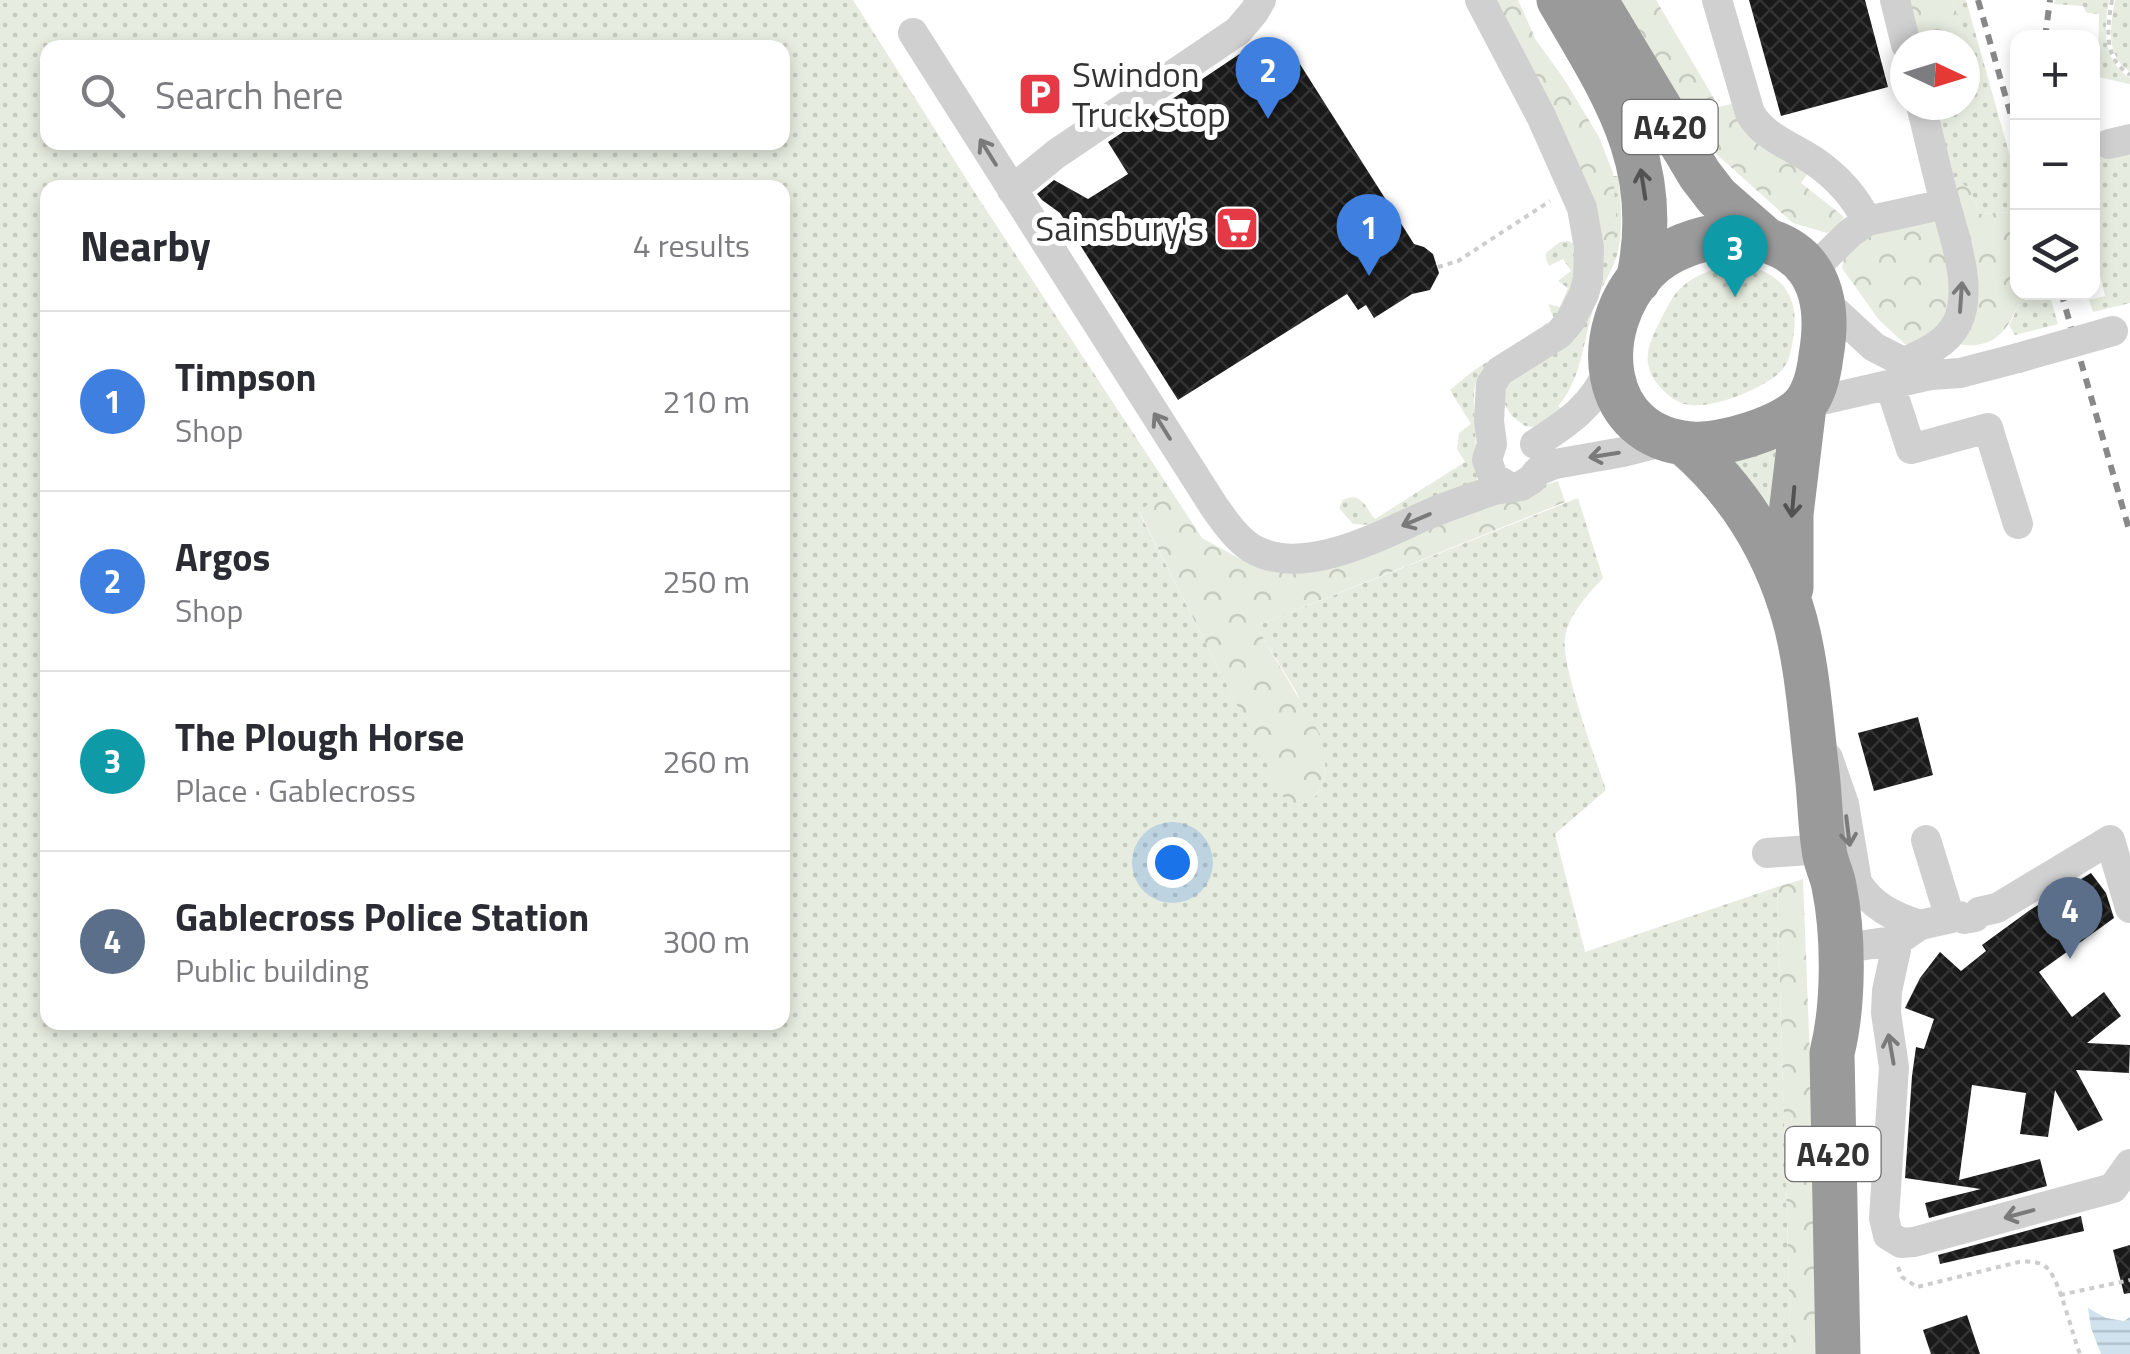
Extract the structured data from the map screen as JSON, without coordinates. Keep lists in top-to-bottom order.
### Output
{
  "streets": {
    "highway": ["A420"]
  },
  "places": {
    "parking": ["Swindon Truck Stop"],
    "supermarket": ["Sainsbury's"]
  },
  "north": "right",
  "page": {
    "map_buttons": ["+", "−"],
    "pins": [
      "2",
      "1",
      "3",
      "4"
    ],
    "search": "Search here",
    "heading": ["Nearby", "4 results"],
    "list": [
      {
        "mark": "1",
        "name": "Timpson",
        "note": "Shop",
        "value": "210 m"
      },
      {
        "mark": "2",
        "name": "Argos",
        "note": "Shop",
        "value": "250 m"
      },
      {
        "mark": "3",
        "name": "The Plough Horse",
        "note": "Place · Gablecross",
        "value": "260 m"
      },
      {
        "mark": "4",
        "name": "Gablecross Police Station",
        "note": "Public building",
        "value": "300 m"
      }
    ]
  }
}
